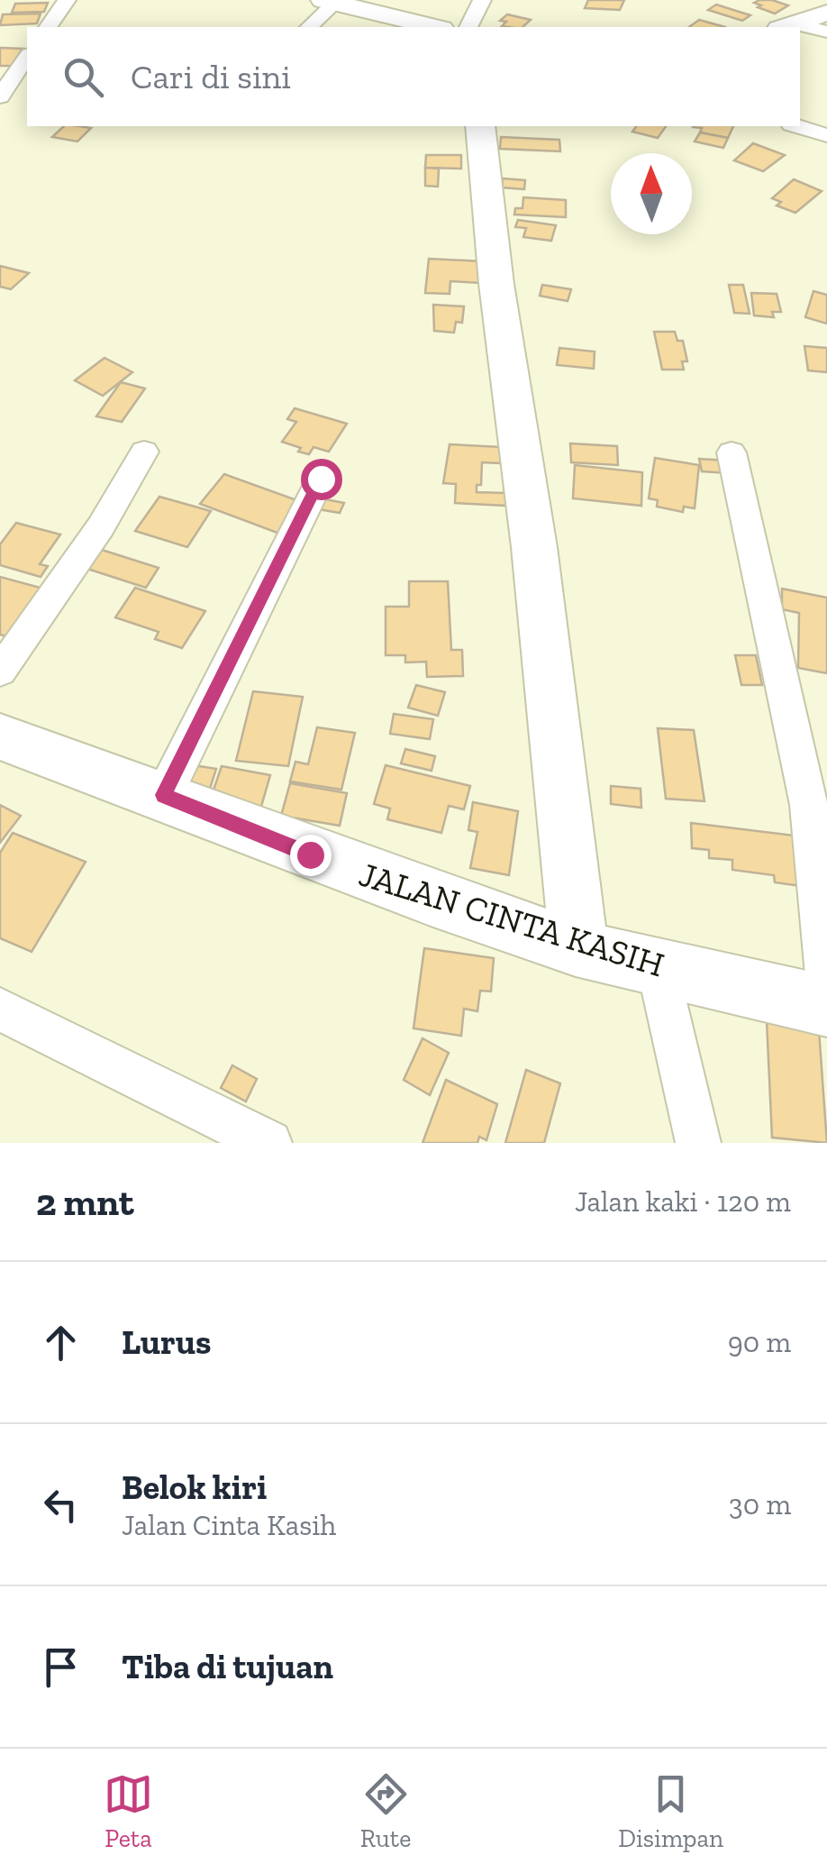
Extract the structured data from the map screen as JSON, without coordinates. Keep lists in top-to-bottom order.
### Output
{
  "streets": {
    "street": ["JALAN CINTA KASIH"]
  },
  "north": "top",
  "page": {
    "search": "Cari di sini",
    "heading": ["2 mnt", "Jalan kaki · 120 m"],
    "list": [
      ["Lurus", "90 m"],
      ["Belok kiri", "Jalan Cinta Kasih", "30 m"],
      "Tiba di tujuan"
    ],
    "nav": ["Peta", "Rute", "Disimpan"]
  }
}
